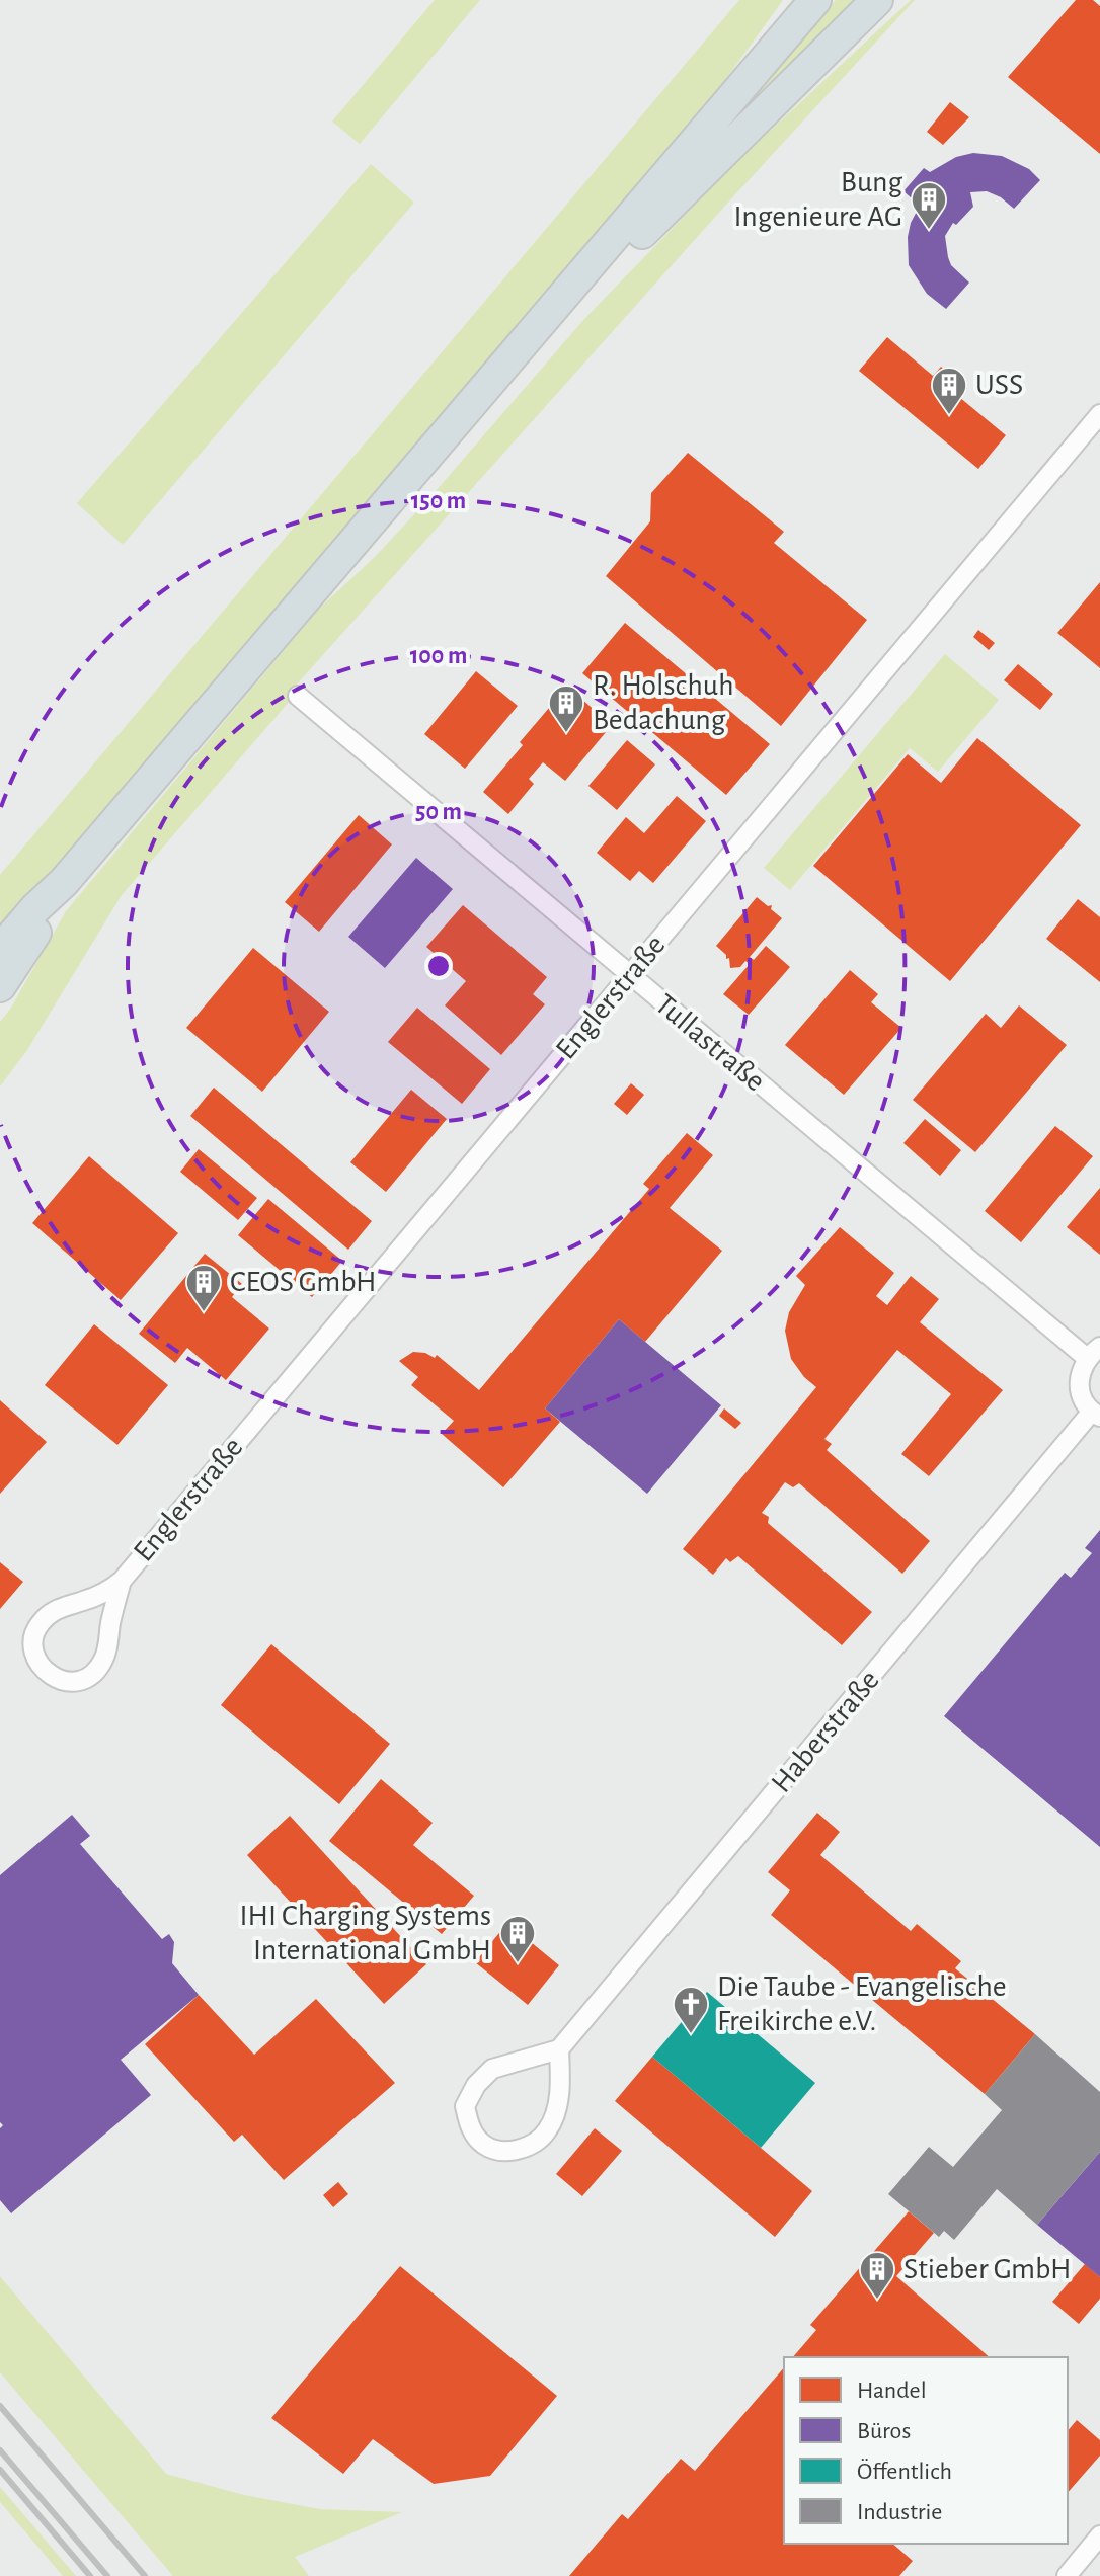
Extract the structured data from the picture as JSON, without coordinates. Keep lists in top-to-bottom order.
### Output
{
  "streets": {
    "street": ["Englerstraße", "Tullastraße", "Haberstraße"]
  },
  "crossings": [
    ["Englerstraße", "Tullastraße"],
    ["Tullastraße", "Haberstraße"]
  ],
  "places": {
    "building": [
      "Bung Ingenieure AG",
      "USS",
      "R. Holschuh Bedachung",
      "CEOS GmbH",
      "IHI Charging Systems International GmbH",
      "Stieber GmbH"
    ],
    "church": ["Die Taube - Evangelische Freikirche e.V."]
  },
  "legend": [
    "Handel",
    "Büros",
    "Öffentlich",
    "Industrie"
  ],
  "rings": ["150 m", "100 m", "50 m"]
}
